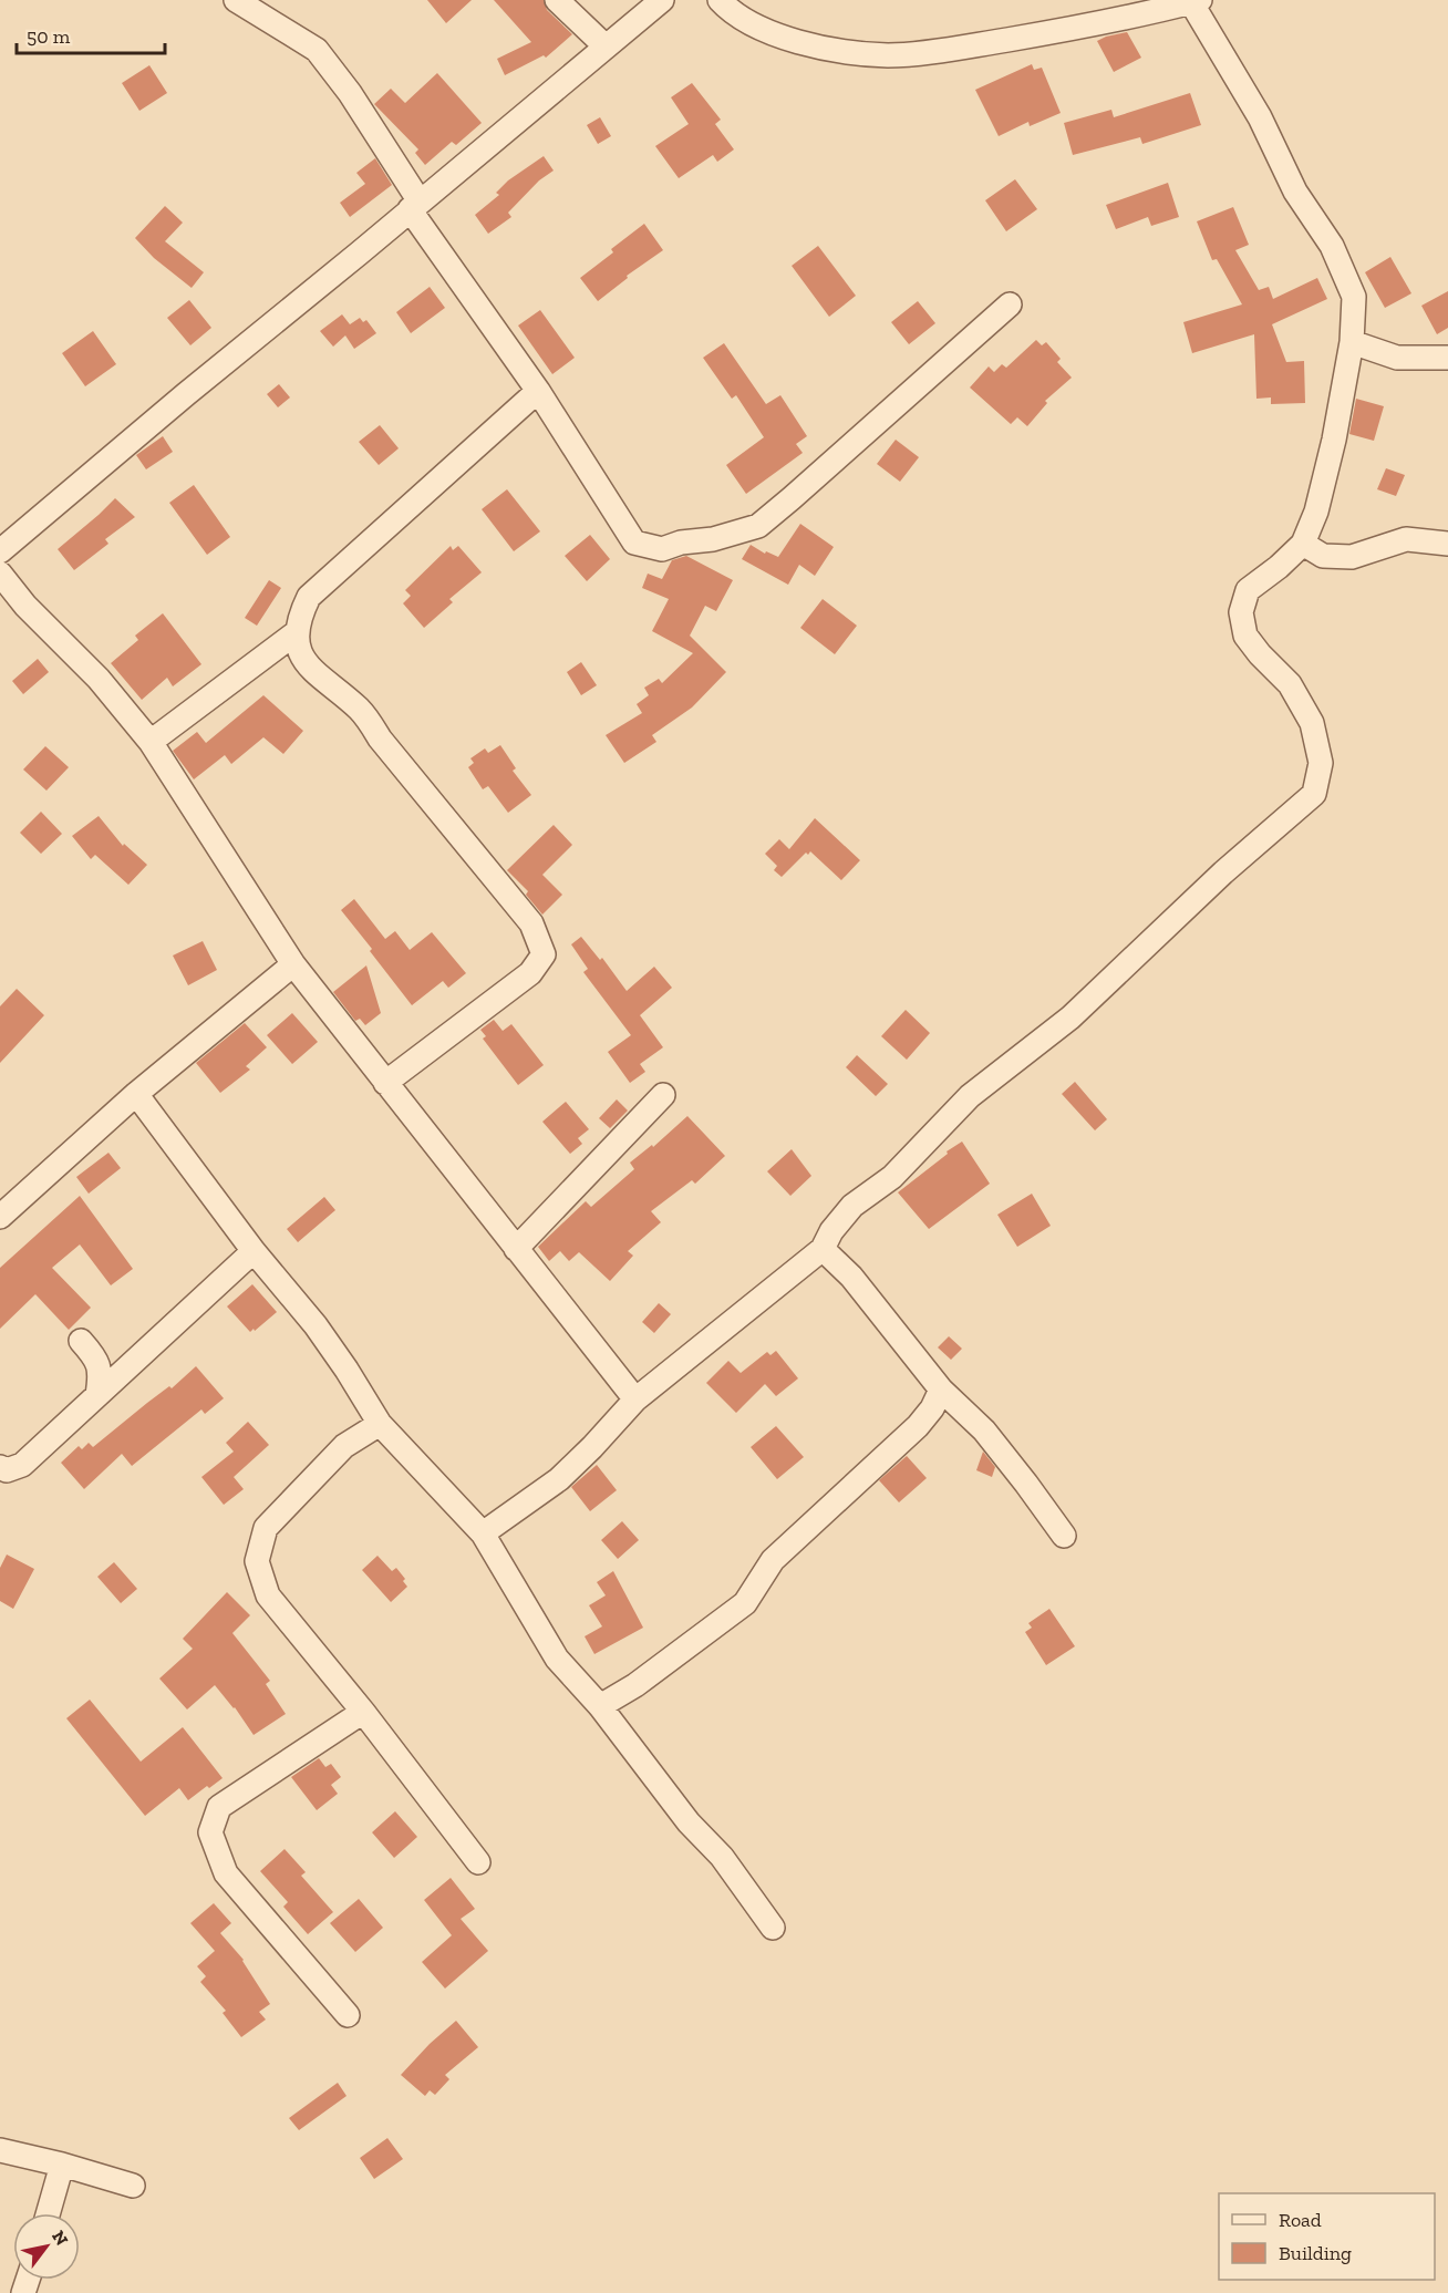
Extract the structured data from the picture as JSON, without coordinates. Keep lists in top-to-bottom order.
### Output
{
  "legend": ["Road", "Building"],
  "scale_bar": "50 m",
  "north": "top right"
}
